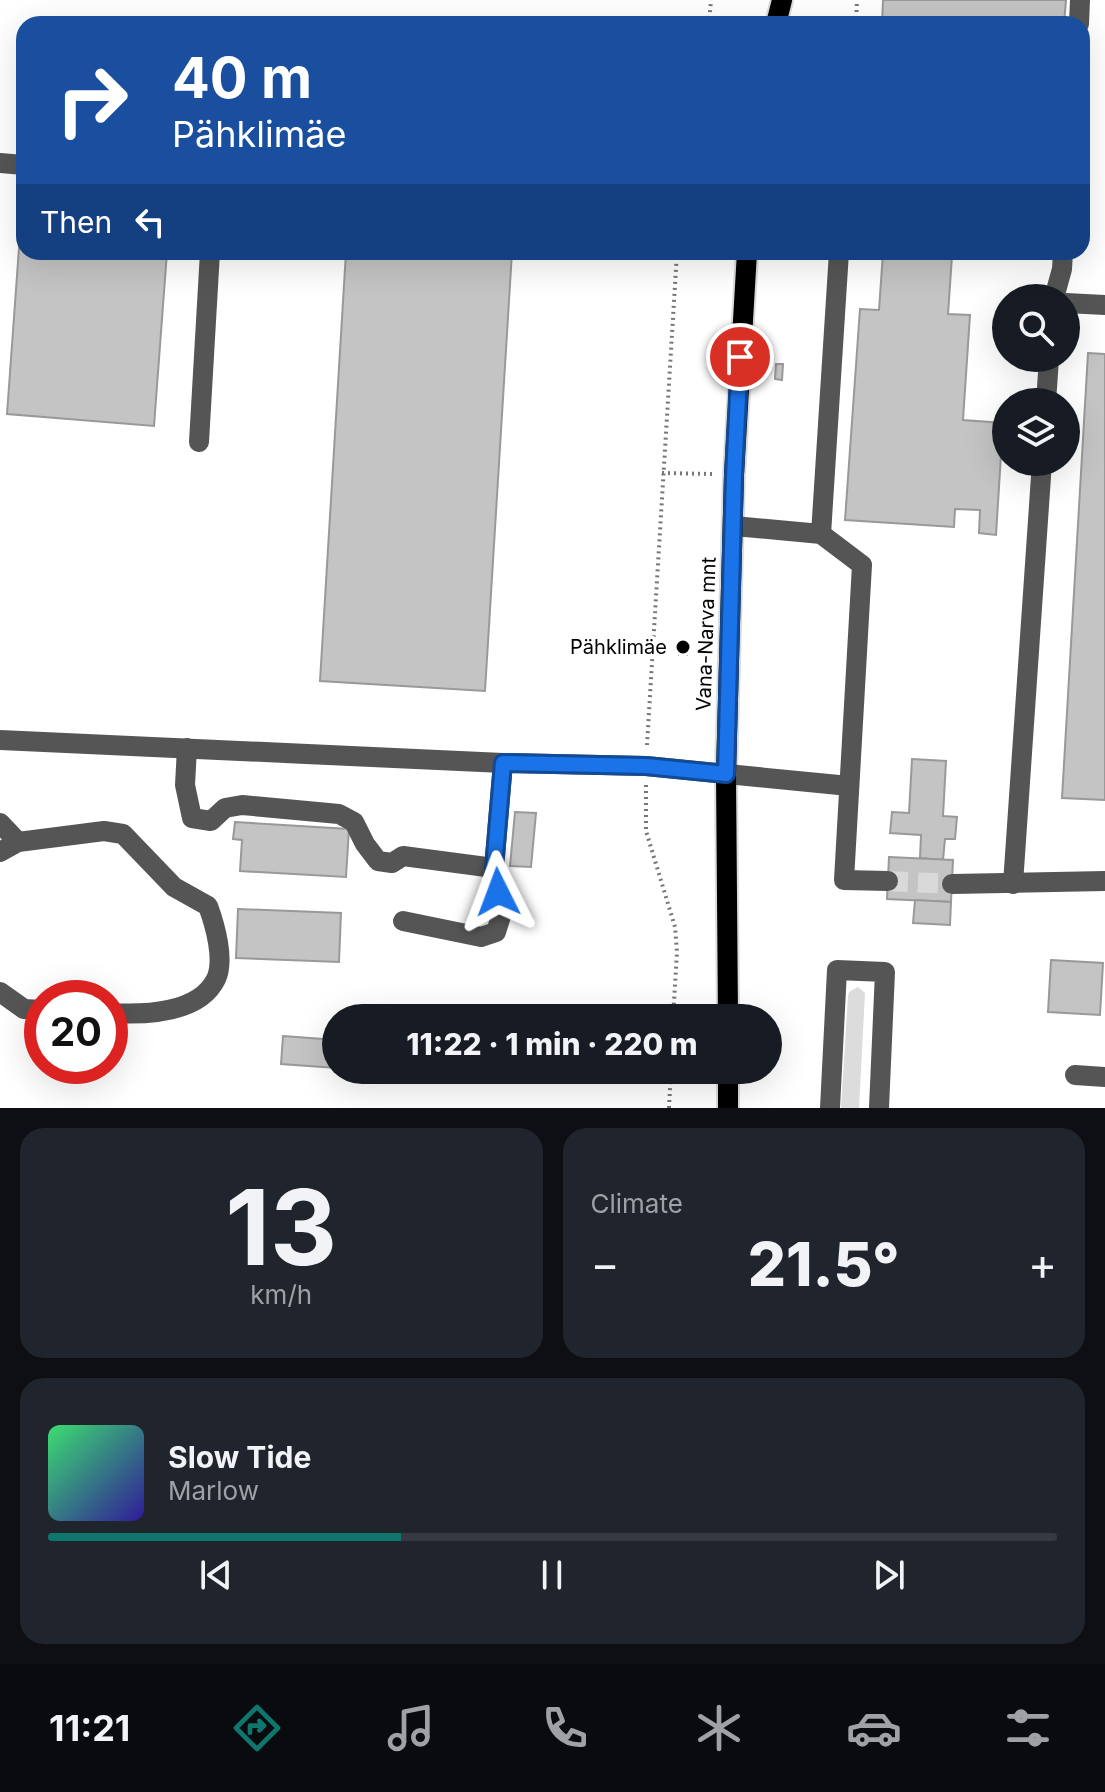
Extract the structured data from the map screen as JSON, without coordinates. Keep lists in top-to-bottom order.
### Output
{
  "streets": {
    "main road": ["Vana-Narva mnt"]
  },
  "places": ["Pähklimäe"],
  "page": {
    "turn": ["40 m", "Pähklimäe"],
    "then": "Then",
    "limit": "20",
    "trip": "11:22 · 1 min · 220 m",
    "tile": [
      ["13", "km/h"],
      "Climate"
    ],
    "heat": ["−", "21.5°", "+"],
    "song": ["Slow Tide", "Marlow"],
    "tabs": "11:21"
  }
}
